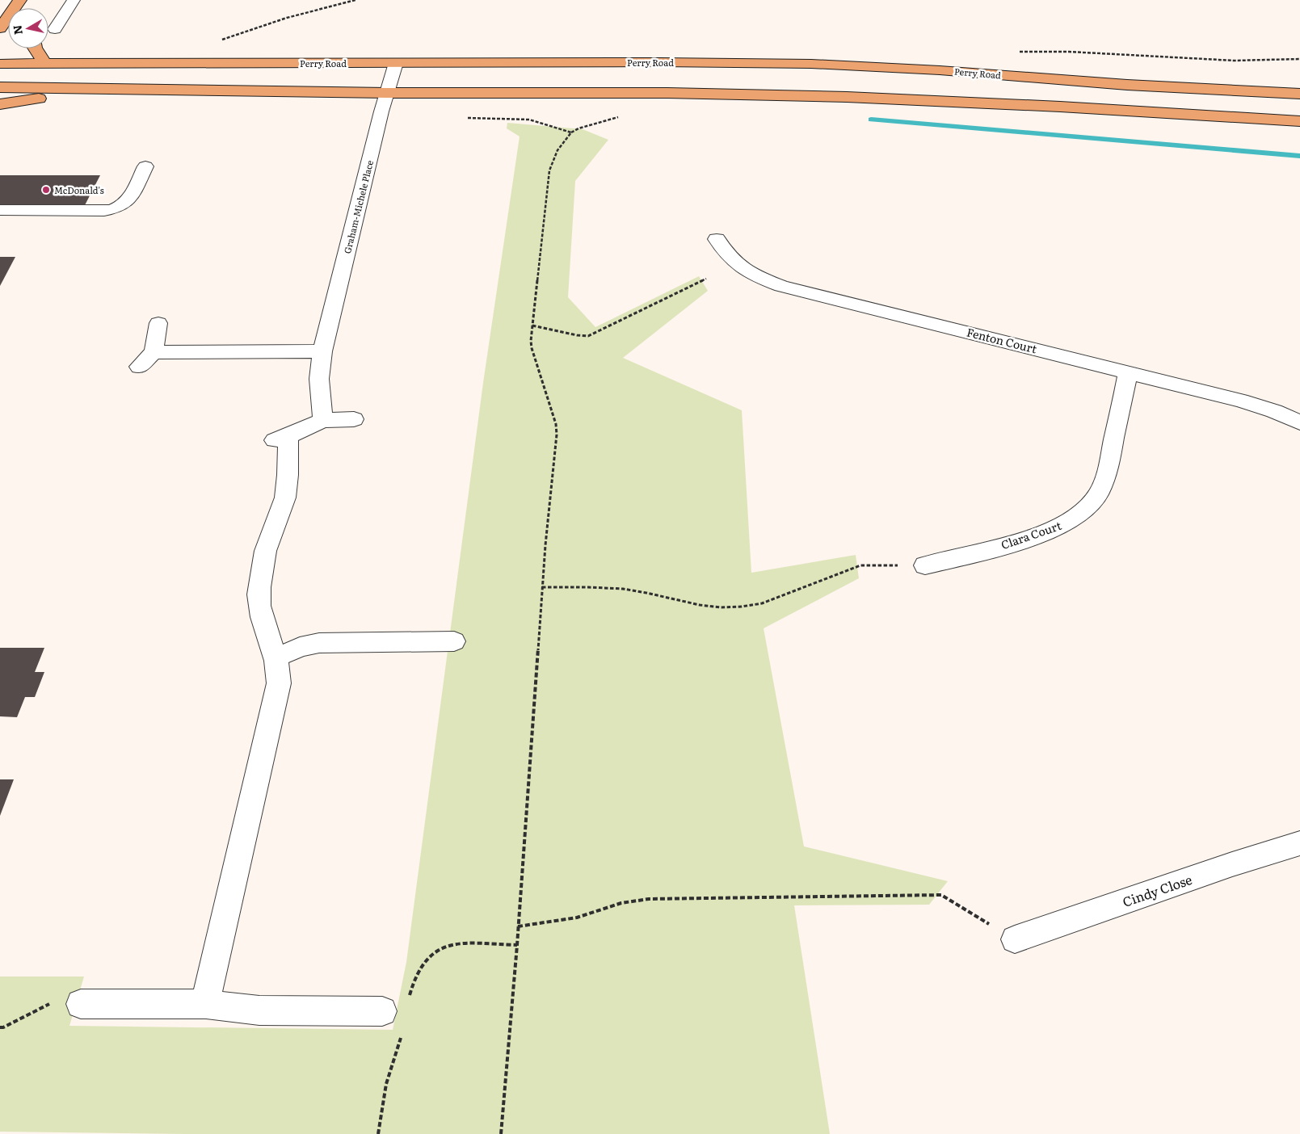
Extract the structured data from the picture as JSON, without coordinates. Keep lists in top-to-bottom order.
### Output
{
  "streets": {
    "main road": ["Perry Road"],
    "street": [
      "Graham-Michele Place",
      "Fenton Court",
      "Clara Court",
      "Cindy Close"
    ]
  },
  "crossings": [
    ["Perry Road", "Graham-Michele Place"],
    ["Fenton Court", "Clara Court"]
  ],
  "places": ["McDonald's"],
  "north": "left"
}
